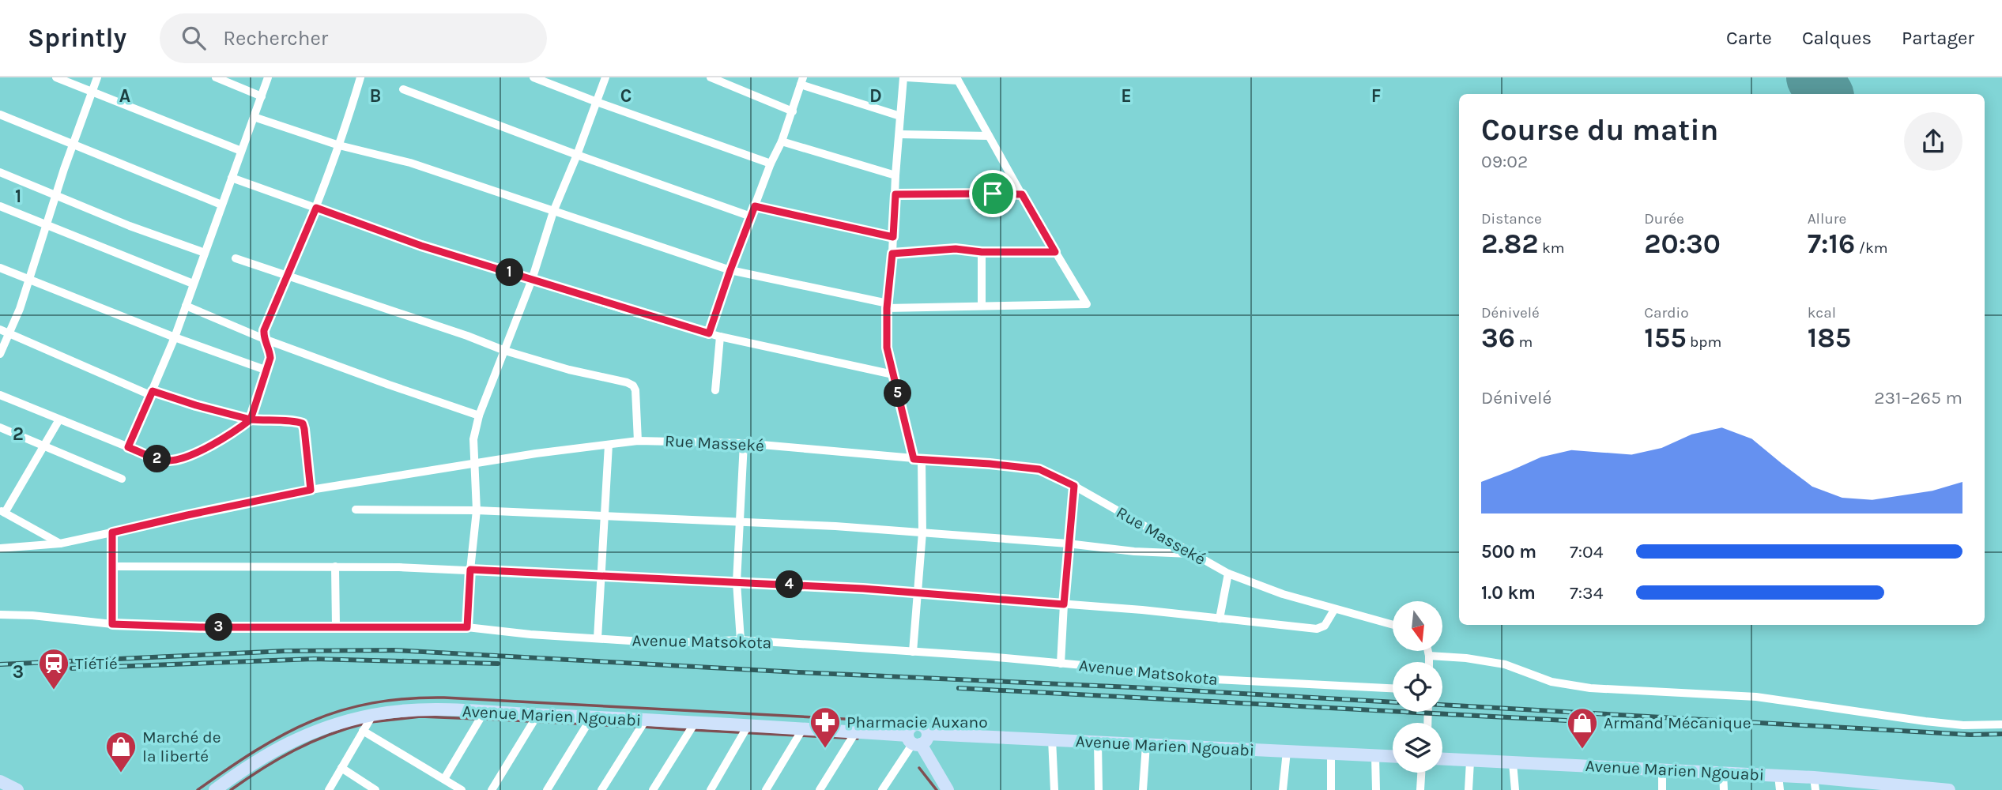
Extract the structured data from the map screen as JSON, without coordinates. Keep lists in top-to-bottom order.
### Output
{
  "streets": {
    "street": ["Rue Masseké", "Avenue Matsokota", "Avenue Marien Ngouabi"]
  },
  "places": {
    "station": ["TiéTié"],
    "pharmacy": ["Pharmacie Auxano"],
    "shop": ["Armand Mécanique", "Marché de la liberté"]
  },
  "north": "bottom",
  "page": {
    "header": "Sprintly",
    "search": "Rechercher",
    "nav": ["Carte", "Calques", "Partager"],
    "heading": ["Course du matin", "09:02"],
    "stats": [
      ["Distance", "2.82 km"],
      ["Durée", "20:30"],
      ["Allure", "7:16 /km"],
      ["Dénivelé", "36 m"],
      ["Cardio", "155 bpm"],
      ["kcal", "185"]
    ],
    "pins": [
      "1",
      "5",
      "2",
      "4",
      "3"
    ],
    "chart": ["Dénivelé", "231–265 m"],
    "list": [
      {
        "name": "500 m",
        "note": "7:04"
      },
      {
        "name": "1.0 km",
        "note": "7:34"
      }
    ]
  },
  "grid": {
    "columns": [
      "A",
      "B",
      "C",
      "D",
      "E",
      "F"
    ],
    "rows": ["1", "2", "3"]
  }
}
